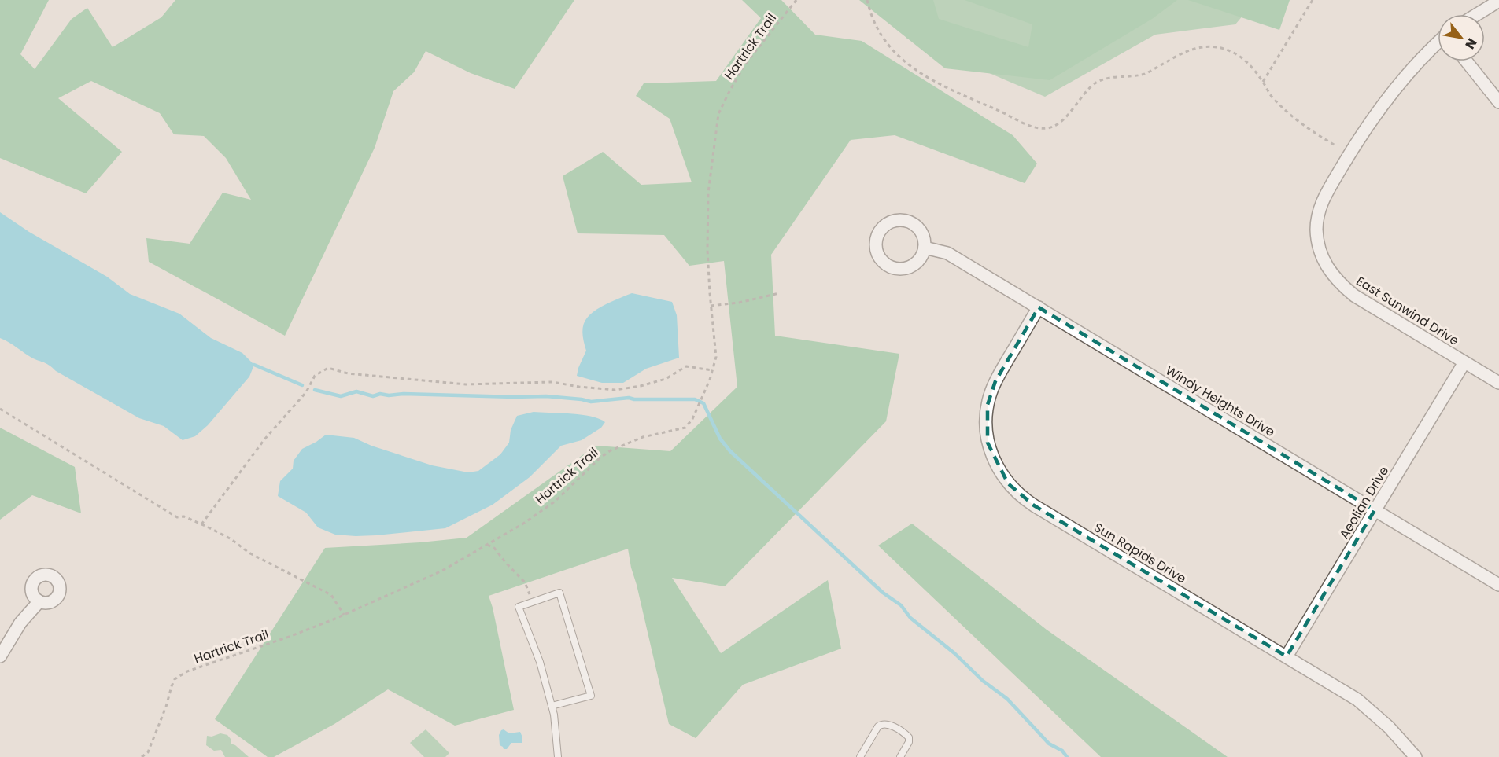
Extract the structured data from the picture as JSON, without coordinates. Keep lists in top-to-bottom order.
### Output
{
  "streets": {
    "street": [
      "East Sunwind Drive",
      "Windy Heights Drive",
      "Aeolian Drive",
      "Sun Rapids Drive"
    ],
    "path": ["Hartrick Trail"]
  },
  "crossings": [
    ["East Sunwind Drive", "Aeolian Drive"],
    ["Windy Heights Drive", "Aeolian Drive"],
    ["Windy Heights Drive", "Sun Rapids Drive"],
    ["Aeolian Drive", "Sun Rapids Drive"]
  ],
  "north": "bottom right"
}
